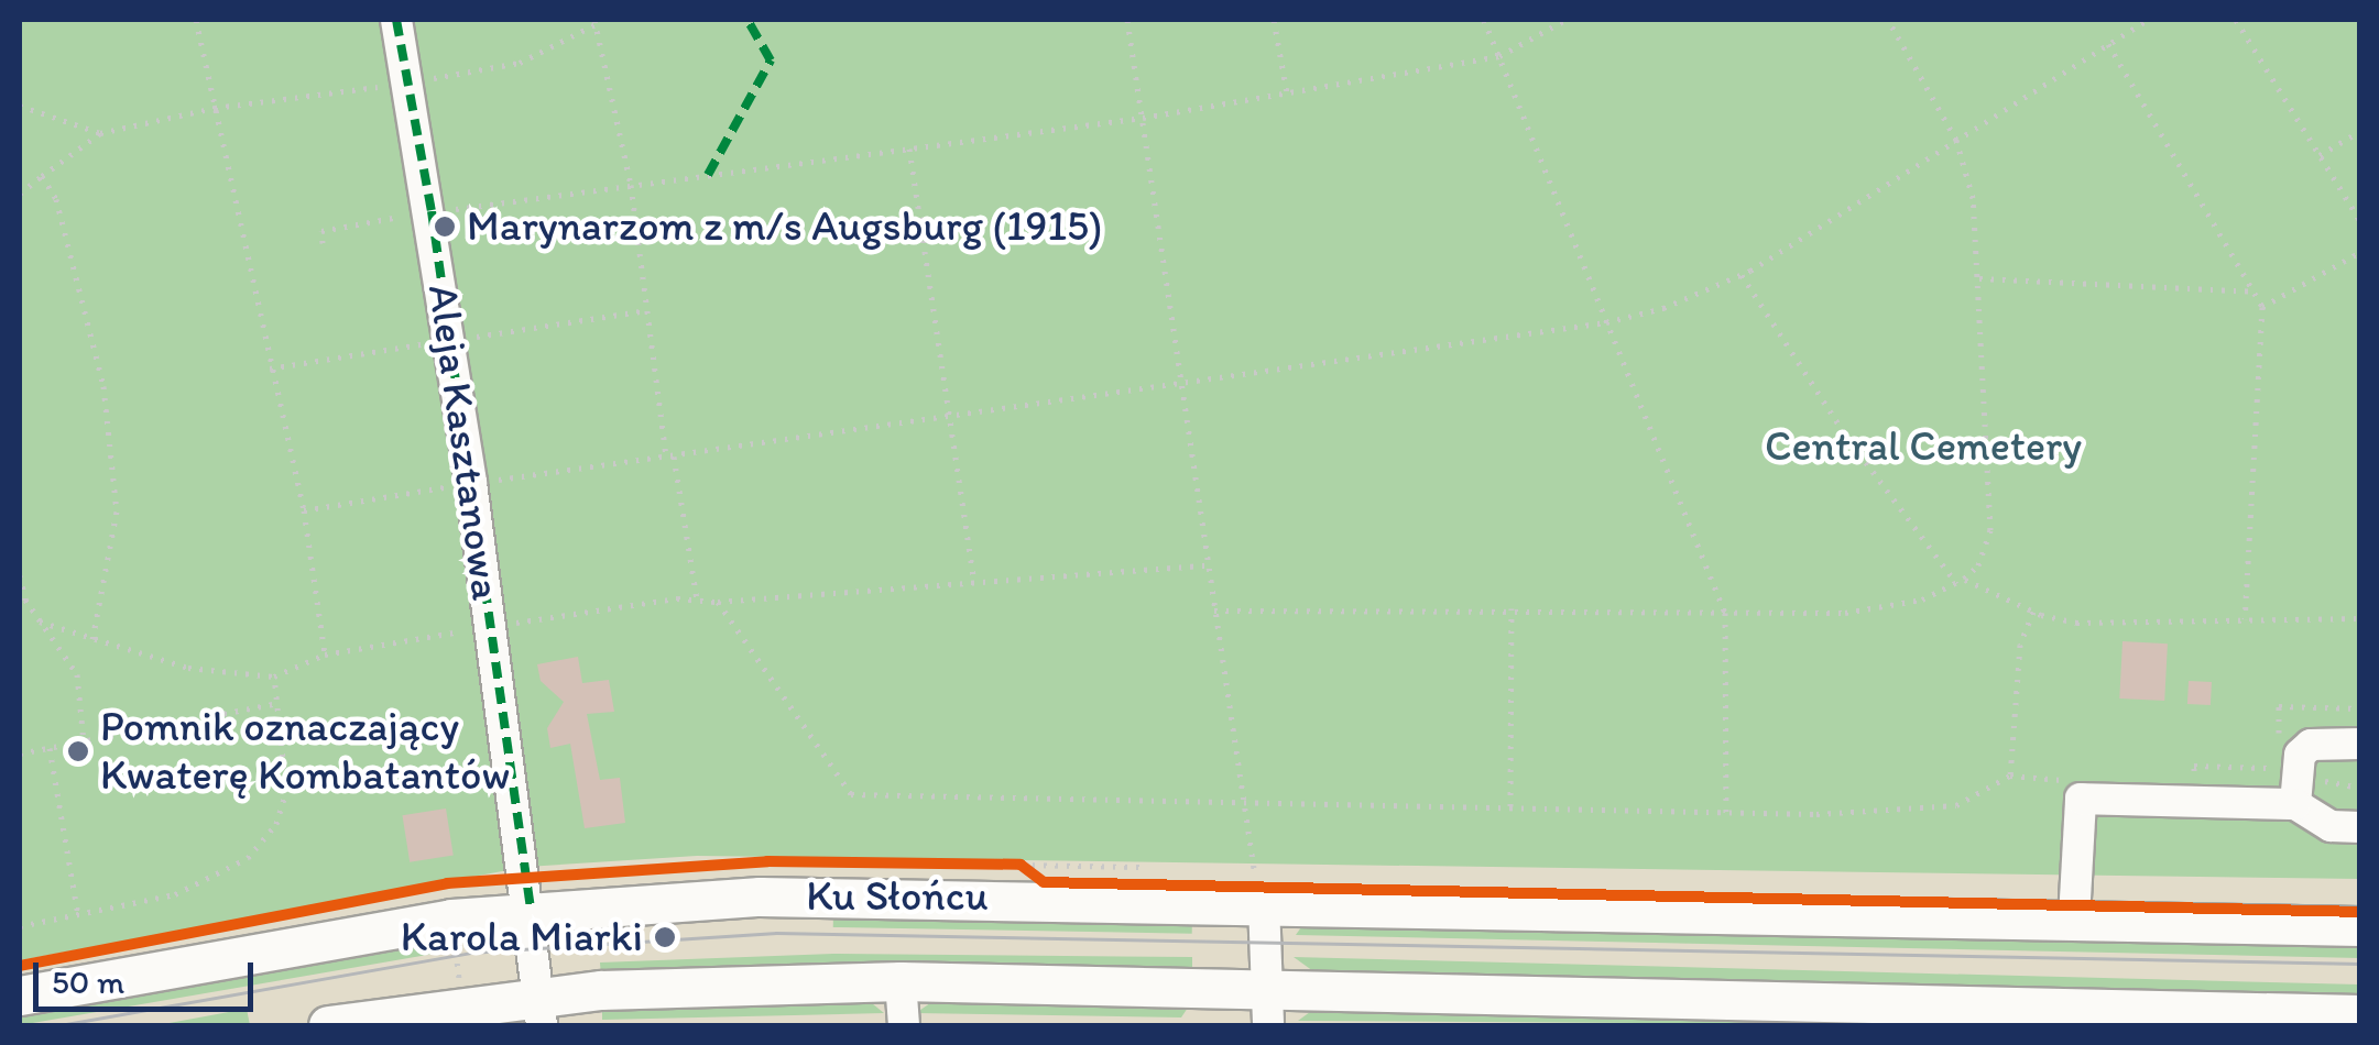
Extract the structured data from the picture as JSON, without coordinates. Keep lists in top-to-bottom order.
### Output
{
  "streets": {
    "main road": ["Ku Słońcu"],
    "street": ["Aleja Kasztanowa"]
  },
  "crossings": [
    ["Aleja Kasztanowa", "Ku Słońcu"]
  ],
  "parks": ["Central Cemetery"],
  "places": ["Marynarzom z m/s Augsburg (1915)", "Pomnik oznaczający Kwaterę Kombatantów", "Karola Miarki"],
  "scale_bar": "50 m"
}
